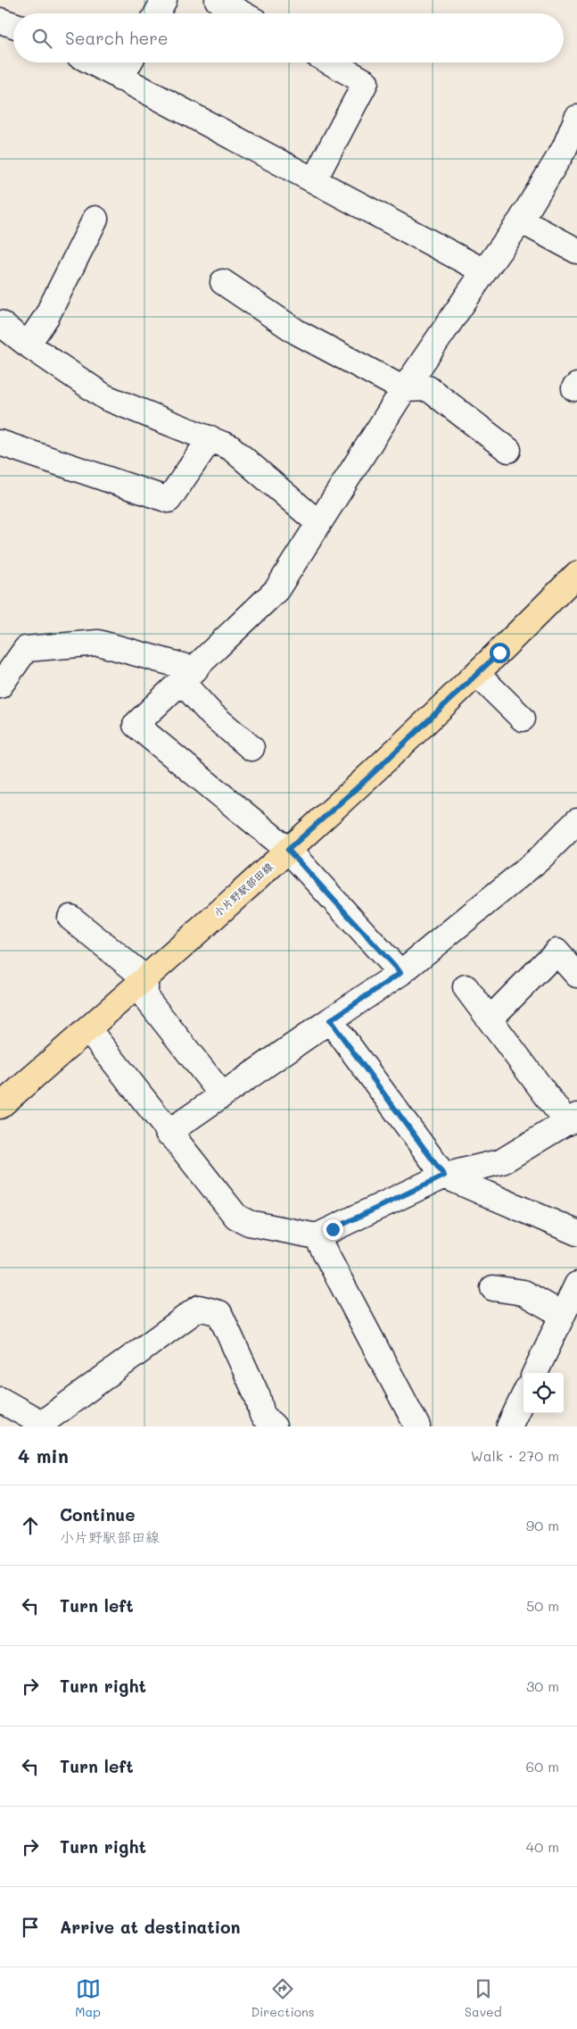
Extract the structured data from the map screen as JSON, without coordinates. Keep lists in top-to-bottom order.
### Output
{
  "streets": {
    "main road": ["小片野駅部田線"]
  },
  "page": {
    "search": "Search here",
    "heading": ["4 min", "Walk · 270 m"],
    "list": [
      ["Continue", "小片野駅部田線", "90 m"],
      ["Turn left", "50 m"],
      ["Turn right", "30 m"],
      ["Turn left", "60 m"],
      ["Turn right", "40 m"],
      "Arrive at destination"
    ],
    "nav": ["Map", "Directions", "Saved"]
  }
}
